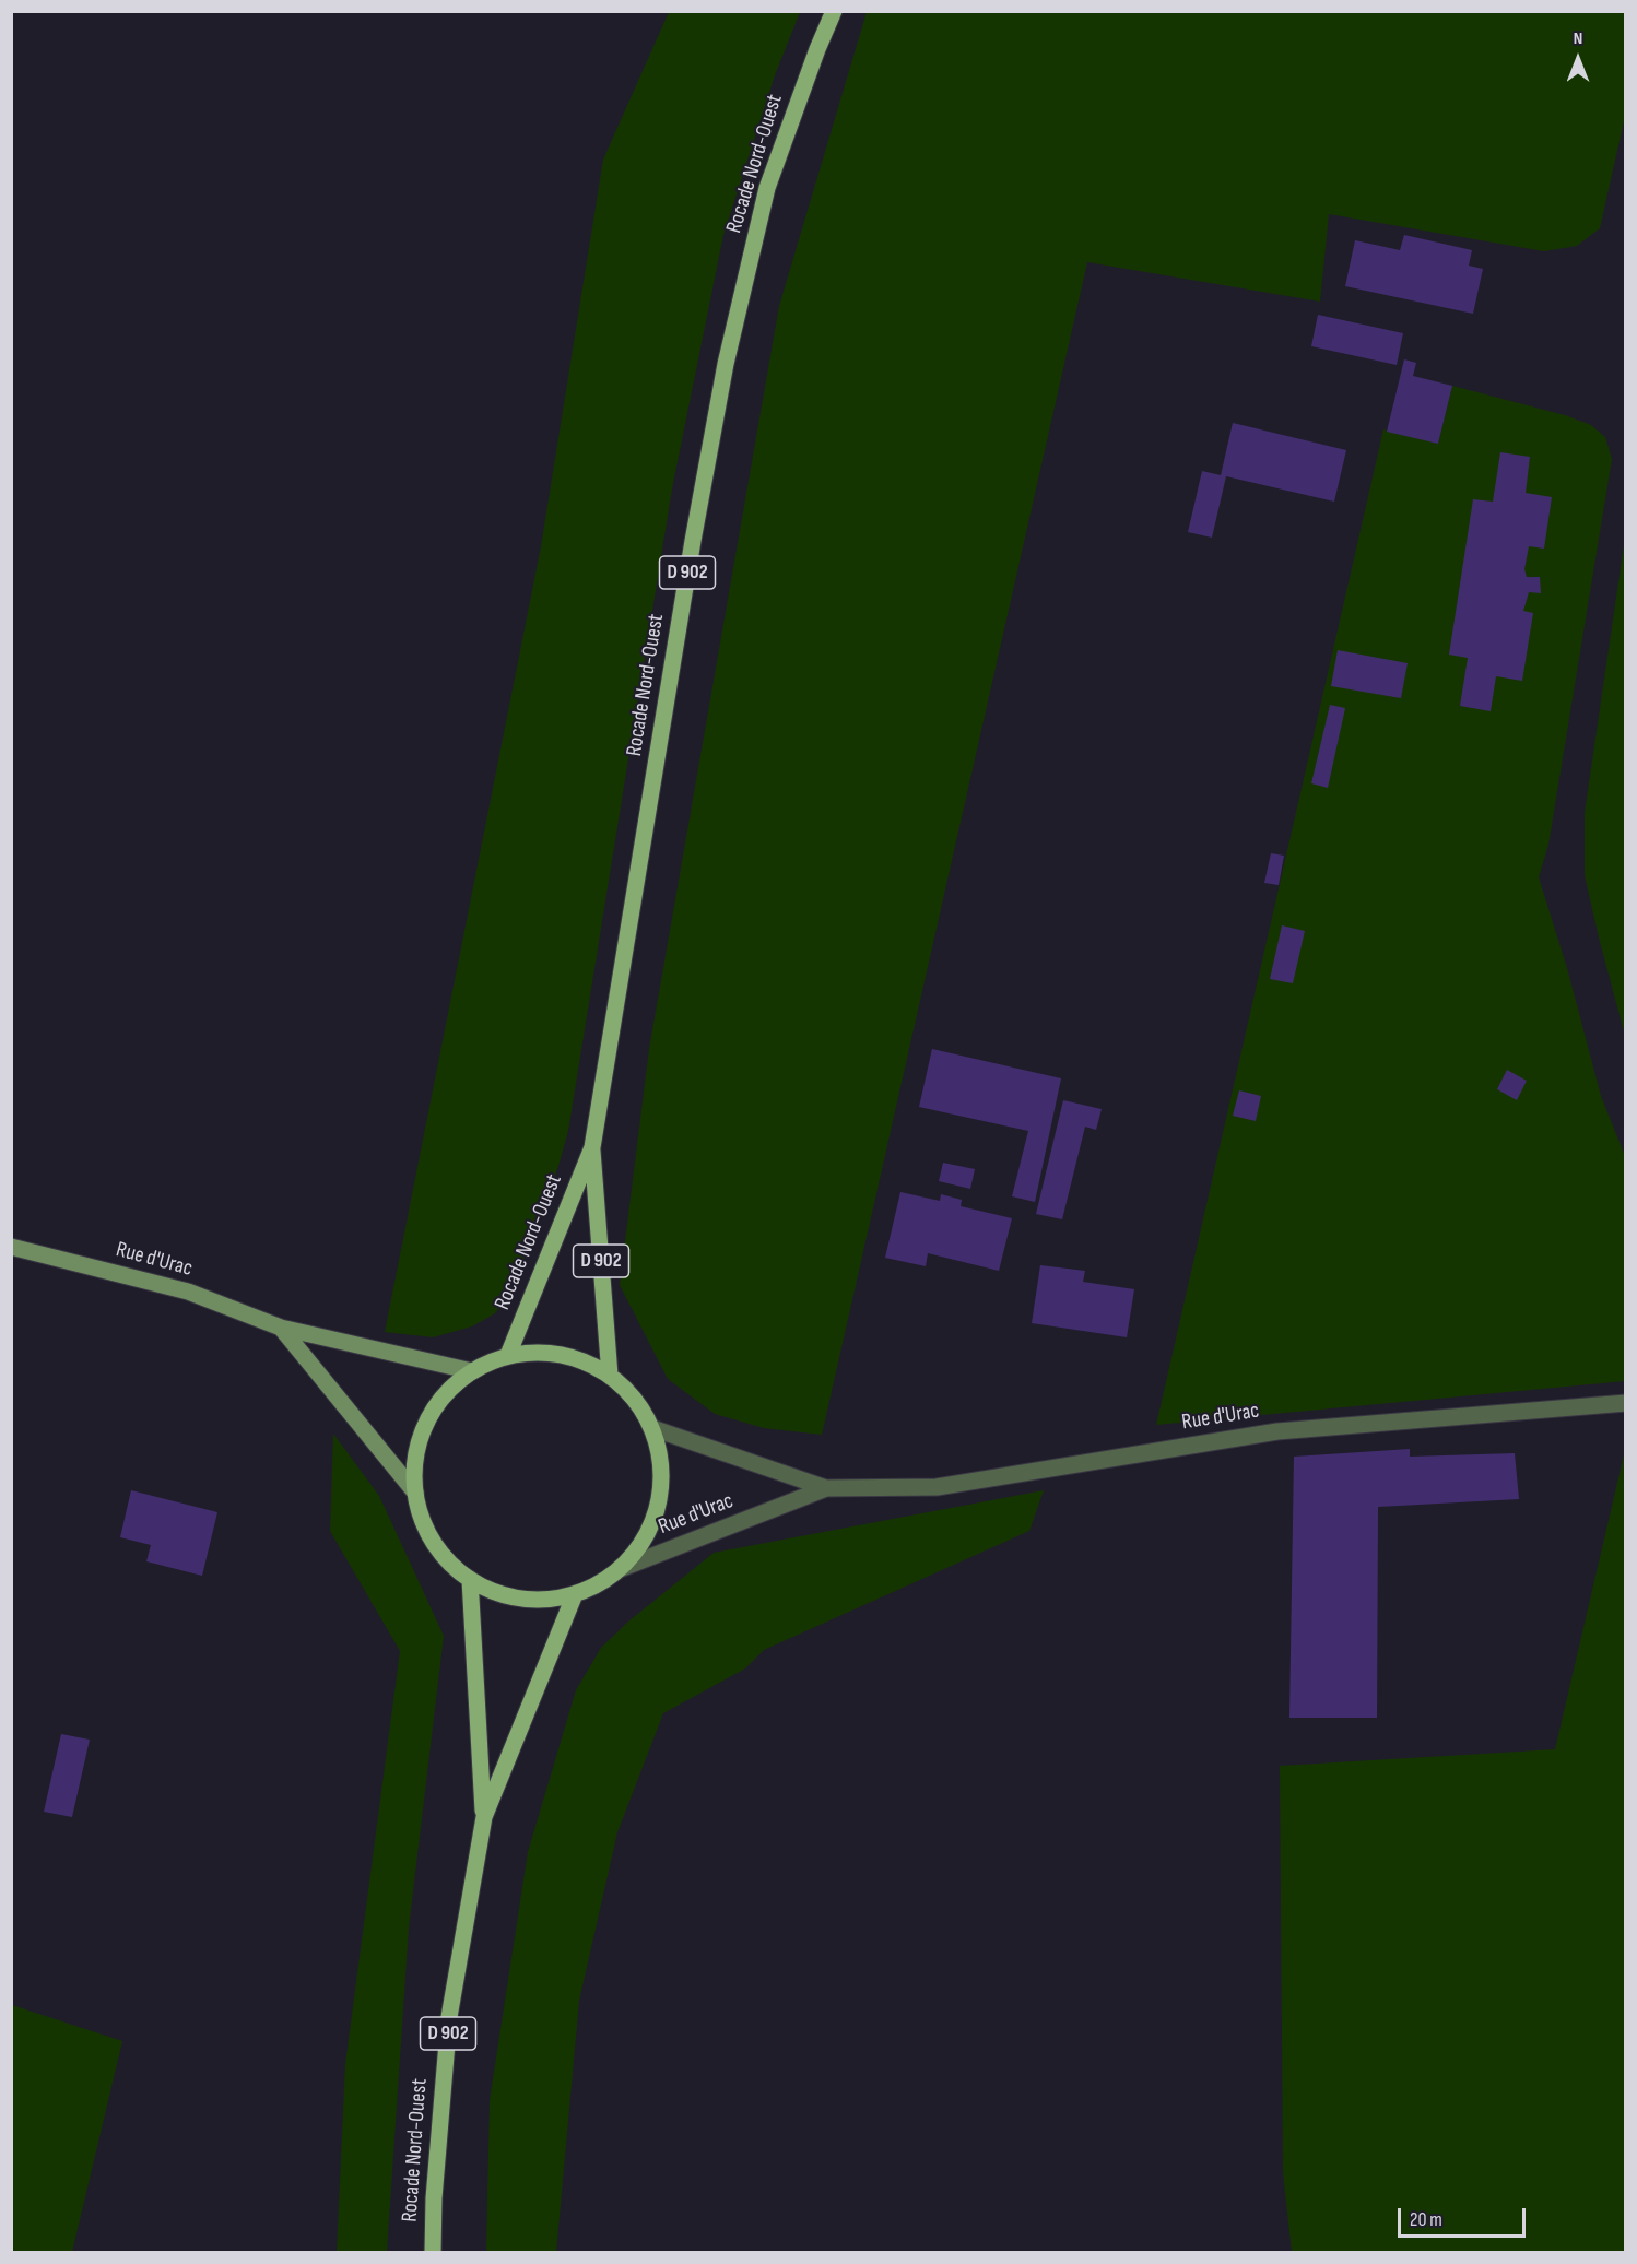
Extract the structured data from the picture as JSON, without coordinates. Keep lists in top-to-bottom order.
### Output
{
  "streets": {
    "main road": ["Rocade Nord-Ouest", "D 902"],
    "street": ["Rue d'Urac"]
  },
  "scale_bar": "20 m",
  "north": "top"
}
